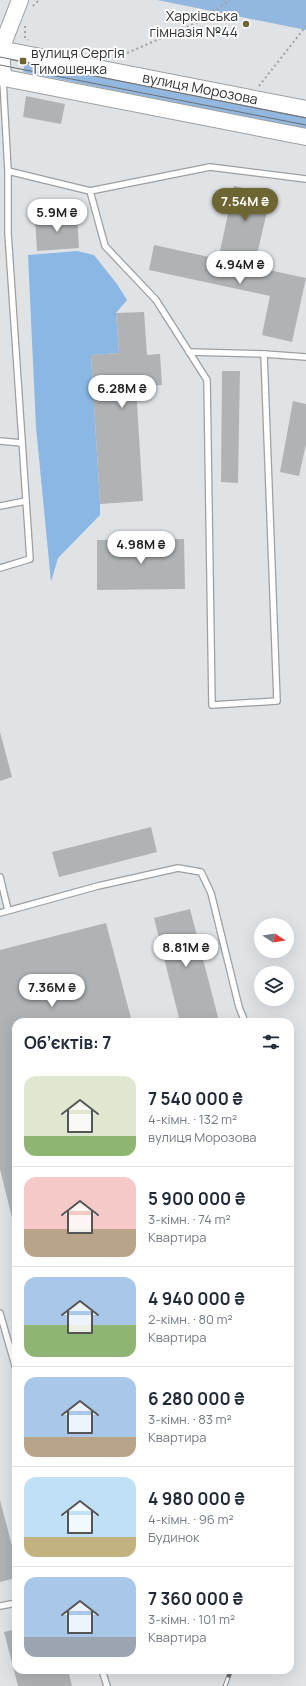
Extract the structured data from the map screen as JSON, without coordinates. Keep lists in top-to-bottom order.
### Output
{
  "streets": {
    "main road": ["вулиця Морозова"]
  },
  "places": {
    "other": ["Харківська гімназія №44"],
    "transit": ["вулиця Сергія Тимошенка"]
  },
  "north": "right",
  "page": {
    "price": [
      "7.54M ₴",
      "5.9M ₴",
      "4.94M ₴",
      "6.28M ₴",
      "4.98M ₴",
      "8.81M ₴",
      "7.36M ₴"
    ],
    "heading": "Об’єктів: 7",
    "list": [
      {
        "name": "7 540 000 ₴",
        "note": "4-кімн. · 132 m² · вулиця Морозова"
      },
      {
        "name": "5 900 000 ₴",
        "note": "3-кімн. · 74 m² · Квартира"
      },
      {
        "name": "4 940 000 ₴",
        "note": "2-кімн. · 80 m² · Квартира"
      },
      {
        "name": "6 280 000 ₴",
        "note": "3-кімн. · 83 m² · Квартира"
      },
      {
        "name": "4 980 000 ₴",
        "note": "4-кімн. · 96 m² · Будинок"
      },
      {
        "name": "7 360 000 ₴",
        "note": "3-кімн. · 101 m² · Квартира"
      }
    ]
  }
}
